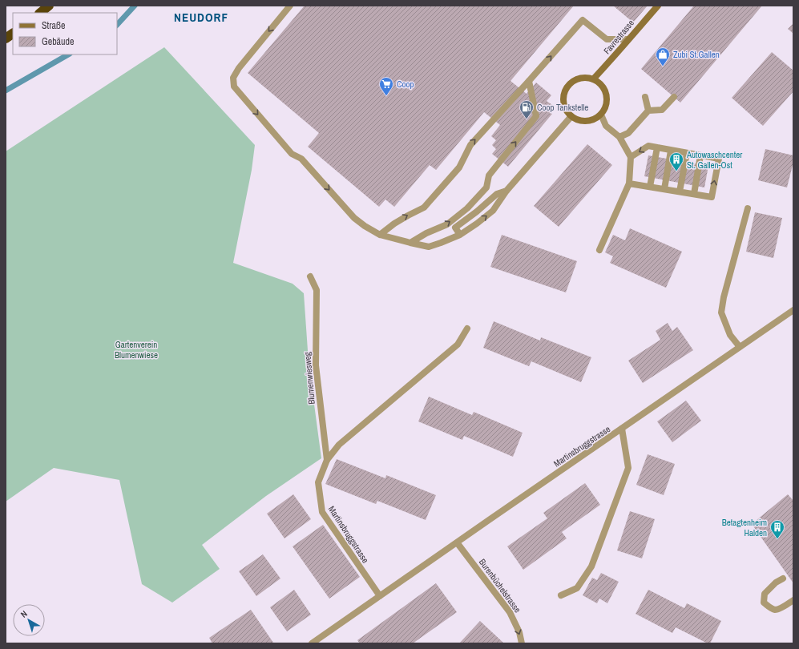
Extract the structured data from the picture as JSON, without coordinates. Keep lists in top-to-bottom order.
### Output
{
  "streets": {
    "street": [
      "Favrestrasse",
      "Blumenwiesweg",
      "Martinsbruggstrasse",
      "Burenbüchelstrasse"
    ]
  },
  "crossings": [
    ["Blumenwiesweg", "Martinsbruggstrasse"],
    ["Martinsbruggstrasse", "Burenbüchelstrasse"]
  ],
  "one_way": ["Burenbüchelstrasse"],
  "districts": ["NEUDORF"],
  "parks": ["Gartenverein Blumenwiese"],
  "places": {
    "shop": ["Zubi St.Gallen"],
    "supermarket": ["Coop"],
    "fuel station": ["Coop Tankstelle"],
    "building": ["Autowaschcenter St. Gallen-Ost", "Betagtenheim Halden"]
  },
  "legend": ["Straße", "Gebäude"],
  "north": "top left"
}
